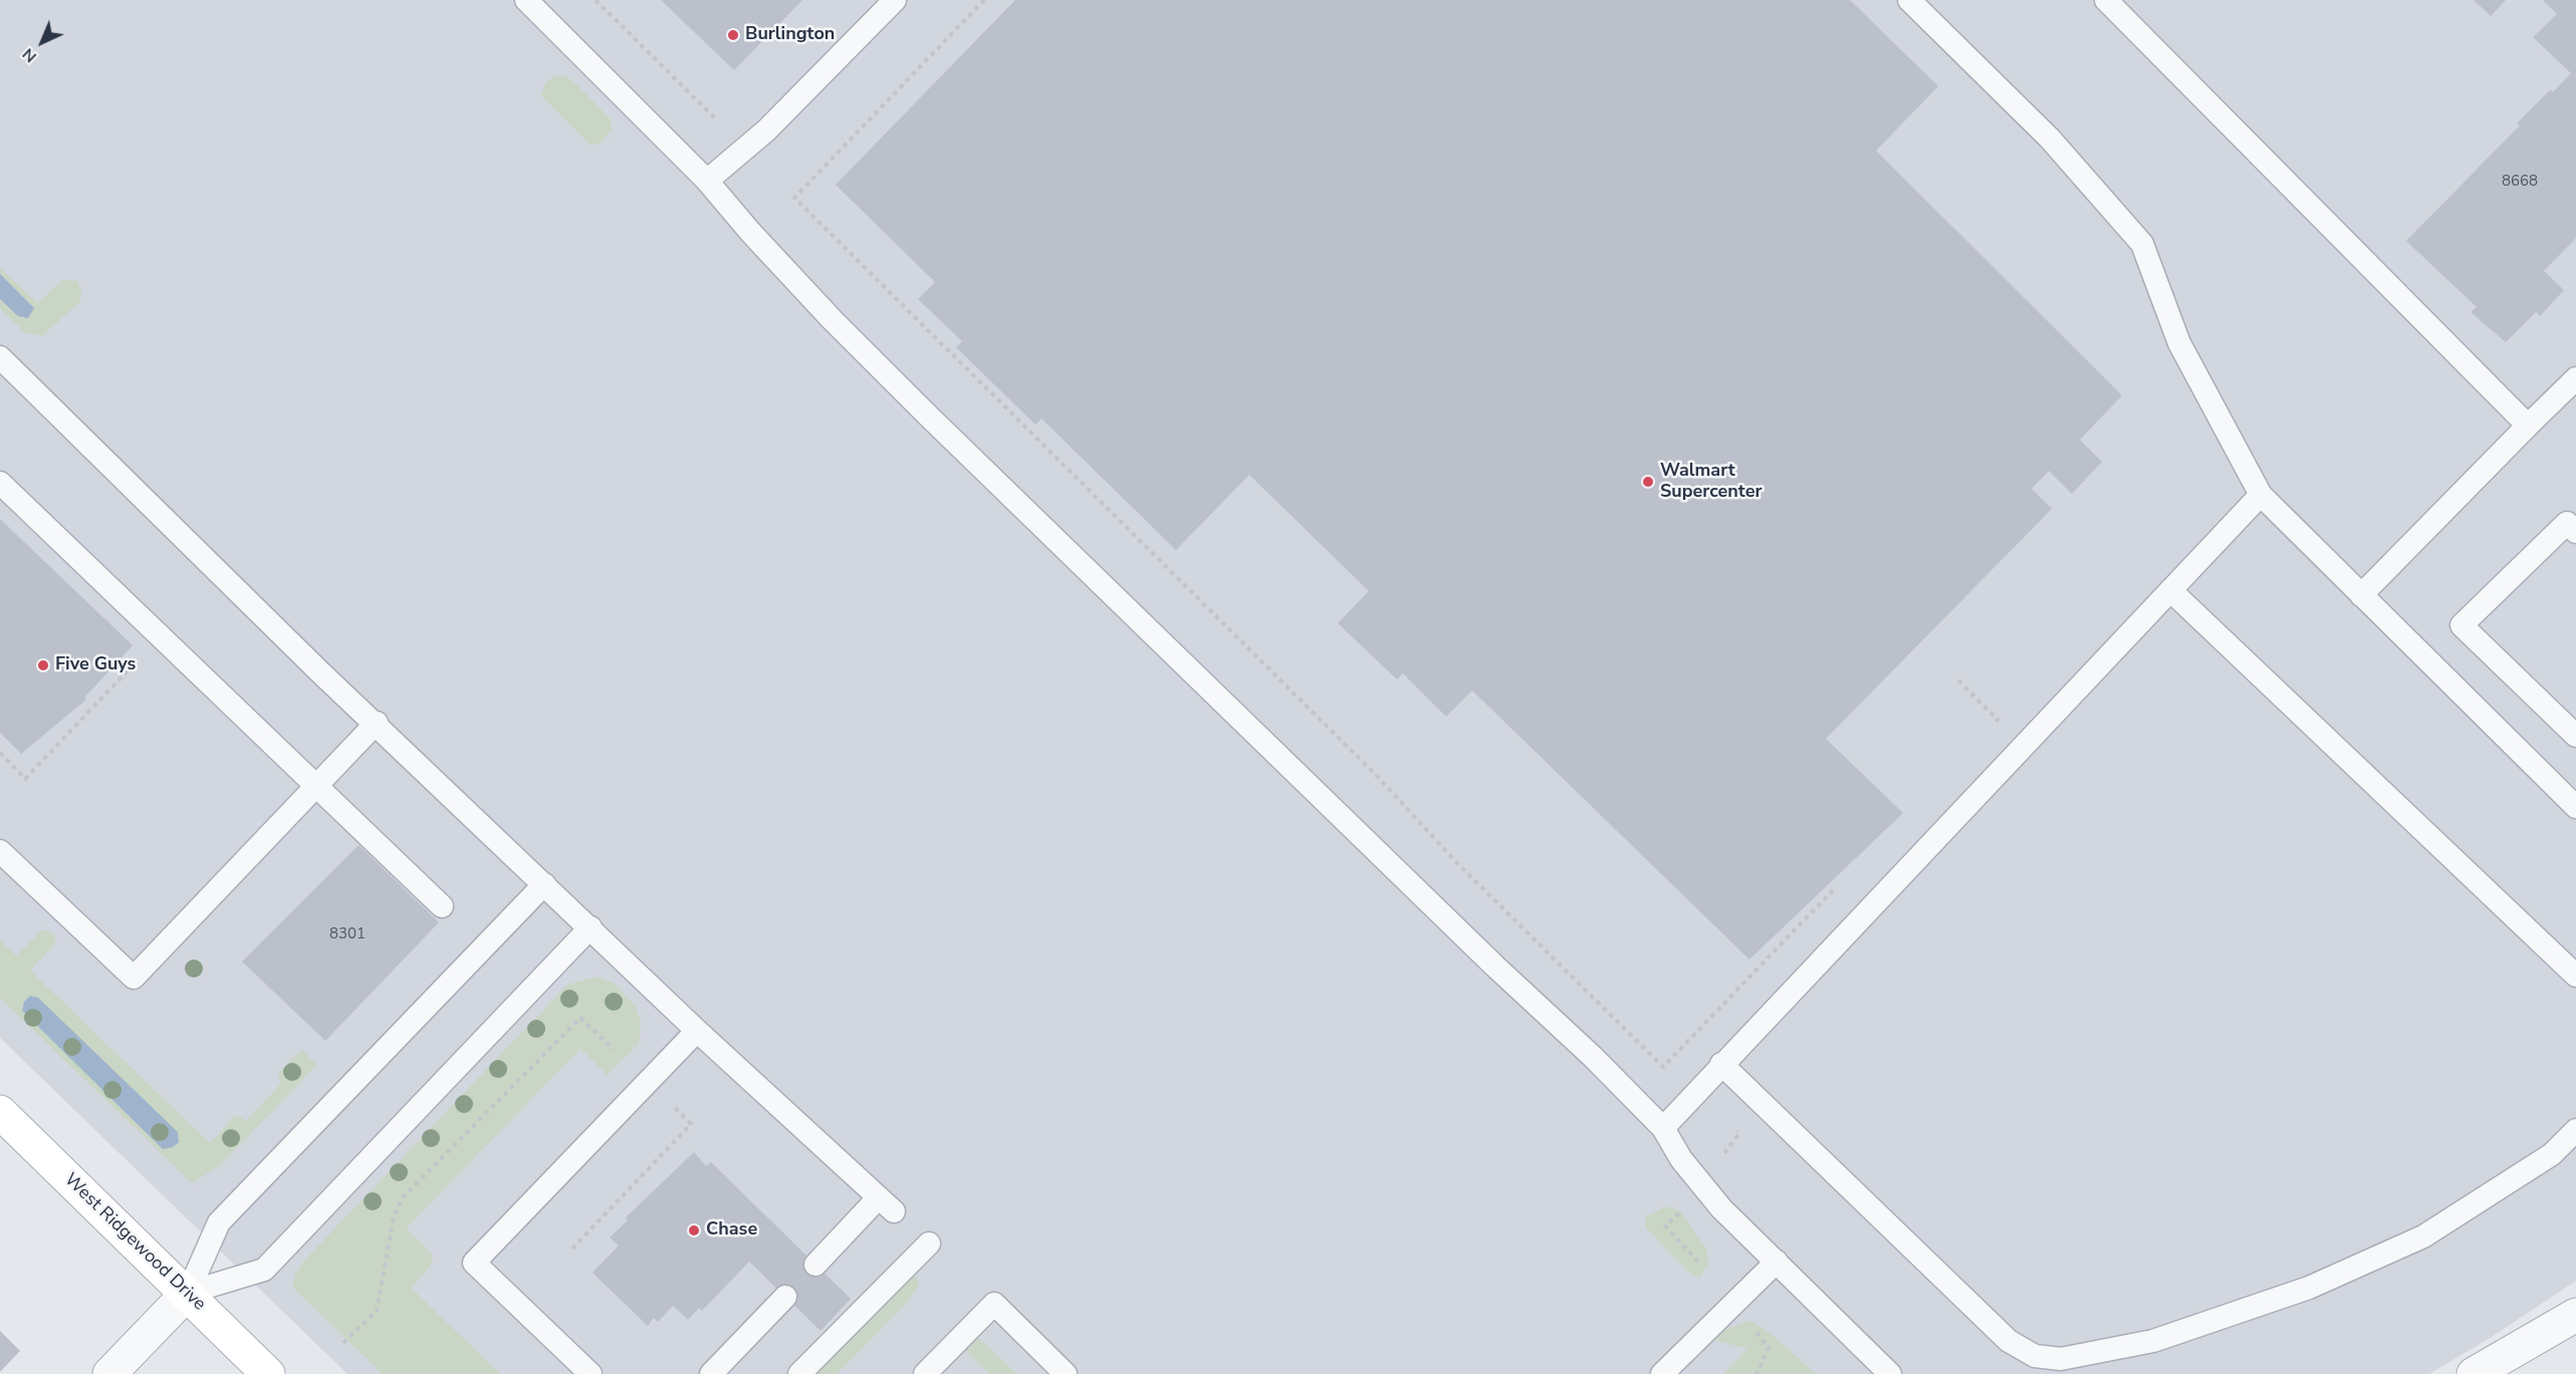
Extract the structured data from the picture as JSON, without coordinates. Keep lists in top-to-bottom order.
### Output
{
  "streets": {
    "main road": ["West Ridgewood Drive"]
  },
  "places": [
    "Burlington",
    "Walmart Supercenter",
    "Five Guys",
    "Chase"
  ],
  "house_numbers": ["8668", "8301"],
  "north": "bottom left"
}
